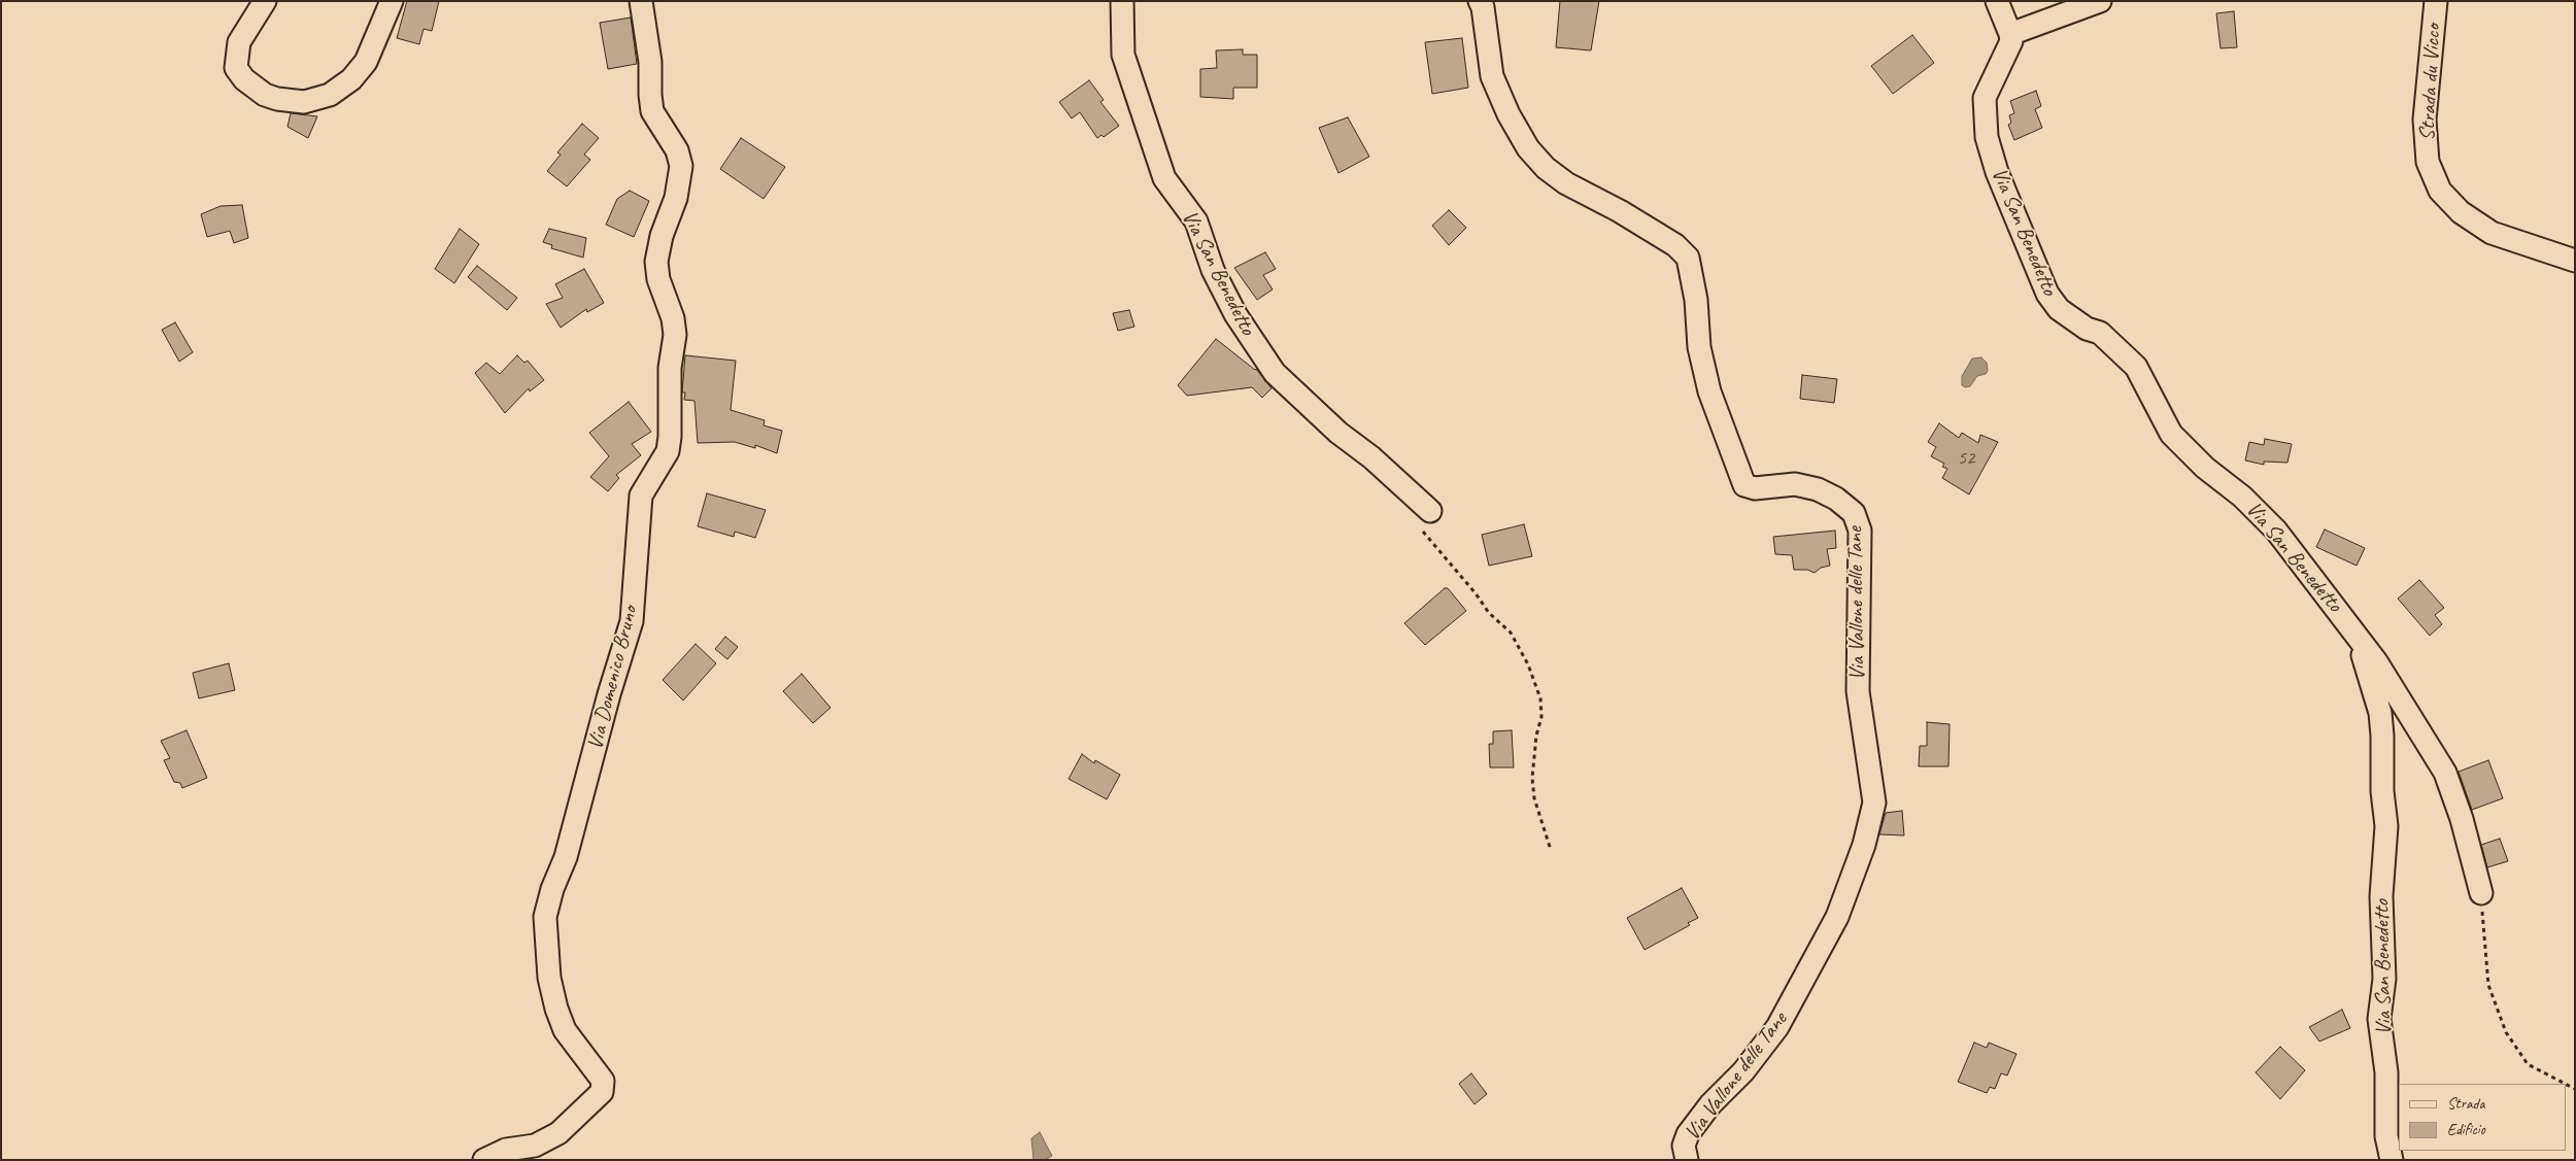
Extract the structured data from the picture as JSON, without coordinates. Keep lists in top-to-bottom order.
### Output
{
  "streets": {
    "street": [
      "Strada du Vicco",
      "Via San Benedetto",
      "Via Vallone delle Tane",
      "Via Domenico Bruno"
    ]
  },
  "house_numbers": ["52"],
  "legend": ["Strada", "Edificio"]
}
